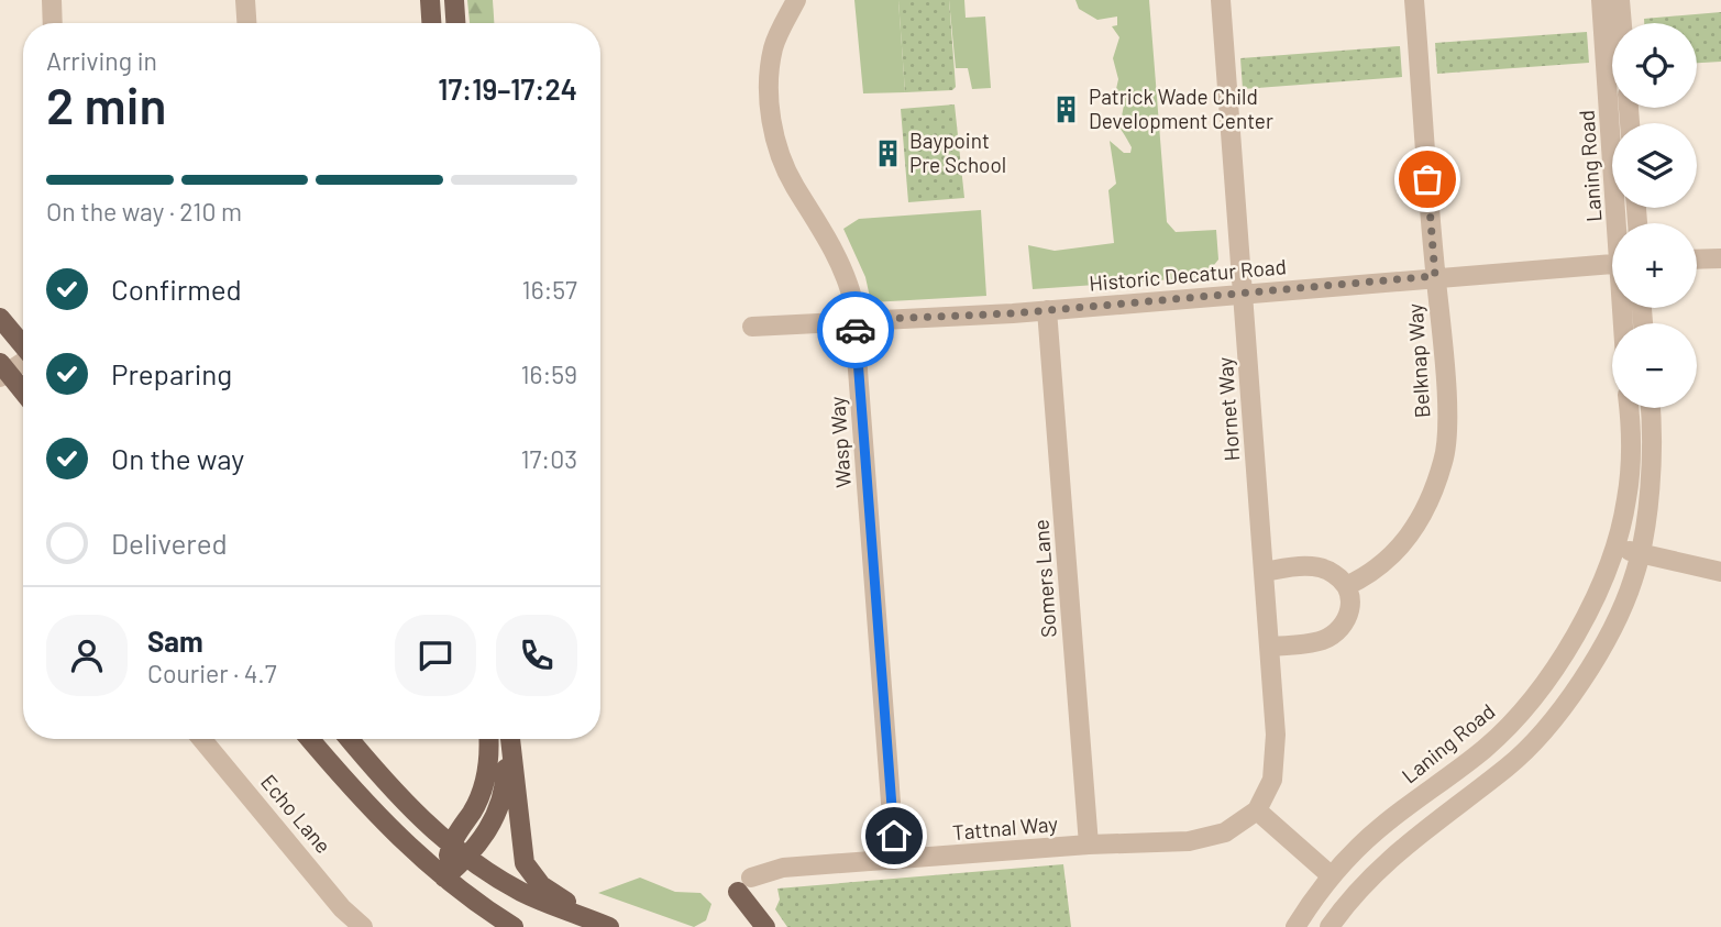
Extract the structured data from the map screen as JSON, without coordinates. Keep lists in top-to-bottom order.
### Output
{
  "streets": {
    "street": [
      "Laning Road",
      "Historic Decatur Road",
      "Belknap Way",
      "Hornet Way",
      "Wasp Way",
      "Somers Lane",
      "Echo Lane",
      "Tattnal Way"
    ]
  },
  "crossings": [
    ["Historic Decatur Road", "Belknap Way"],
    ["Historic Decatur Road", "Hornet Way"],
    ["Historic Decatur Road", "Wasp Way"],
    ["Historic Decatur Road", "Somers Lane"],
    ["Belknap Way", "Hornet Way"],
    ["Hornet Way", "Tattnal Way"],
    ["Wasp Way", "Tattnal Way"],
    ["Somers Lane", "Tattnal Way"]
  ],
  "places": {
    "building": ["Patrick Wade Child Development Center", "Baypoint Pre School"]
  },
  "page": {
    "map_buttons": ["+", "−"],
    "heading": ["2 min", "Arriving in", "17:19–17:24"],
    "panel": ["Sam", "Courier · 4.7"],
    "bar": "On the way · 210 m",
    "list": [
      ["Confirmed", "16:57"],
      ["Preparing", "16:59"],
      ["On the way", "17:03"],
      "Delivered"
    ]
  }
}
